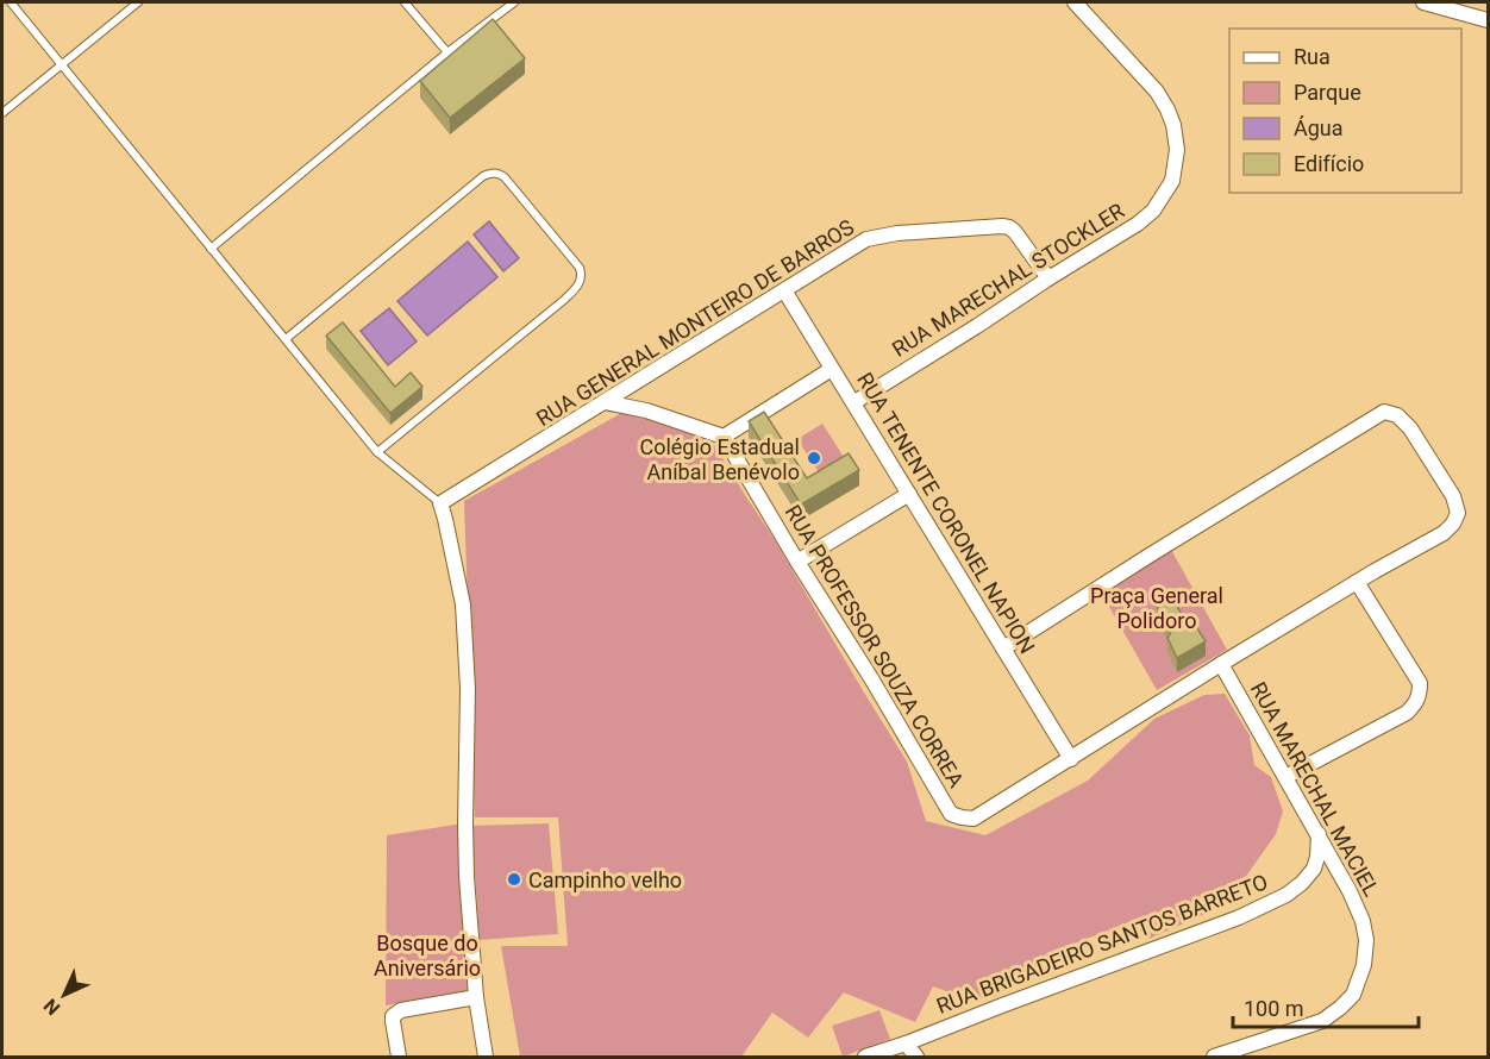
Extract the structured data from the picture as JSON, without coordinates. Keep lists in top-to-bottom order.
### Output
{
  "streets": {
    "street": [
      "RUA MARECHAL STOCKLER",
      "RUA GENERAL MONTEIRO DE BARROS",
      "RUA TENENTE CORONEL NAPION",
      "RUA PROFESSOR SOUZA CORREA",
      "RUA MARECHAL MACIEL",
      "RUA BRIGADEIRO SANTOS BARRETO"
    ]
  },
  "crossings": [
    ["RUA MARECHAL STOCKLER", "RUA GENERAL MONTEIRO DE BARROS"],
    ["RUA MARECHAL STOCKLER", "RUA TENENTE CORONEL NAPION"],
    ["RUA GENERAL MONTEIRO DE BARROS", "RUA TENENTE CORONEL NAPION"],
    ["RUA TENENTE CORONEL NAPION", "RUA PROFESSOR SOUZA CORREA"],
    ["RUA PROFESSOR SOUZA CORREA", "RUA MARECHAL MACIEL"],
    ["RUA MARECHAL MACIEL", "RUA BRIGADEIRO SANTOS BARRETO"]
  ],
  "parks": ["Praça General Polidoro", "Bosque do Aniversário"],
  "places": ["Colégio Estadual Aníbal Benévolo", "Campinho velho"],
  "legend": [
    "Rua",
    "Parque",
    "Água",
    "Edifício"
  ],
  "scale_bar": "100 m",
  "north": "bottom left"
}
